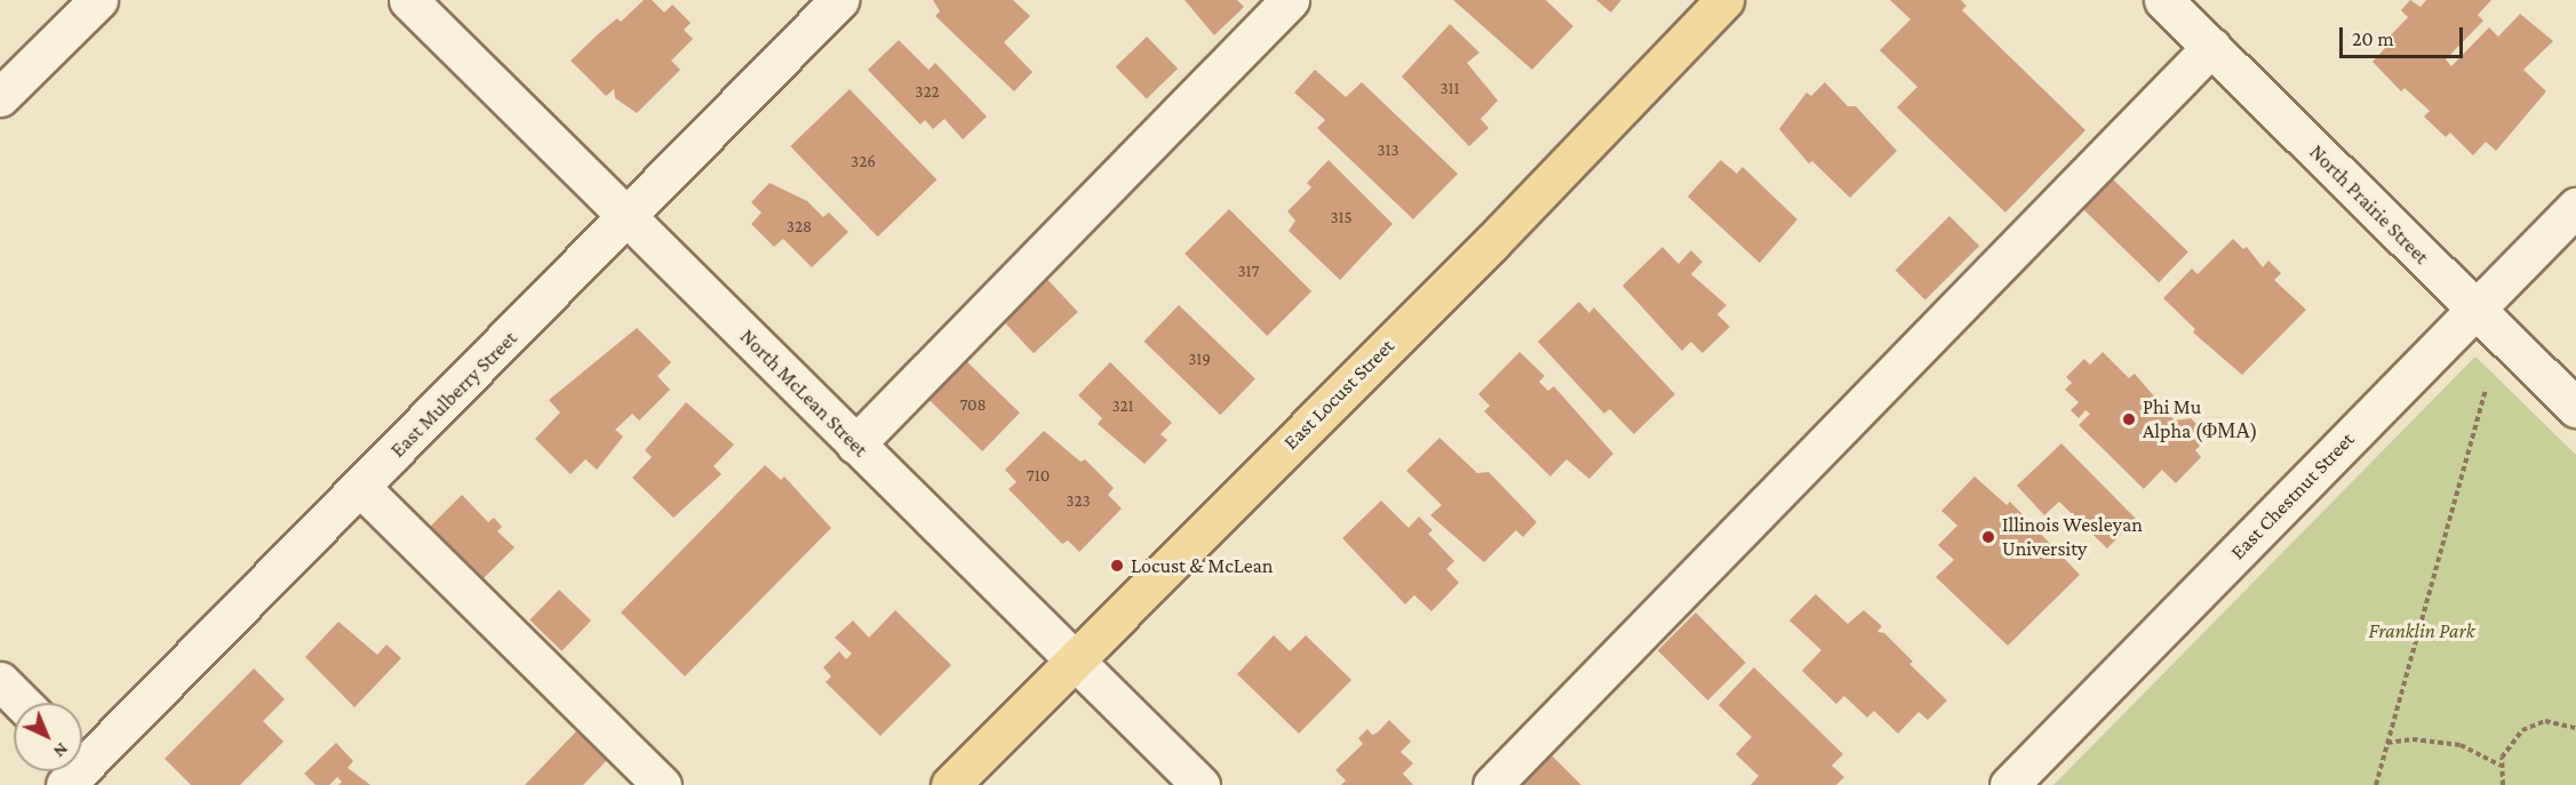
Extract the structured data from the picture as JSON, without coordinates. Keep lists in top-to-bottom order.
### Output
{
  "streets": {
    "main road": ["East Locust Street"],
    "street": [
      "North Prairie Street",
      "North McLean Street",
      "East Mulberry Street",
      "East Chestnut Street"
    ]
  },
  "crossings": [
    ["North Prairie Street", "East Chestnut Street"],
    ["North McLean Street", "East Mulberry Street"],
    ["North McLean Street", "East Locust Street"]
  ],
  "parks": ["Franklin Park"],
  "places": ["Phi Mu Alpha (ΦΜΑ)", "Illinois Wesleyan University", "Locust & McLean"],
  "house_numbers": [
    "311",
    "322",
    "313",
    "326",
    "315",
    "328",
    "317",
    "319",
    "708",
    "321",
    "710",
    "323"
  ],
  "scale_bar": "20 m",
  "north": "bottom right"
}
